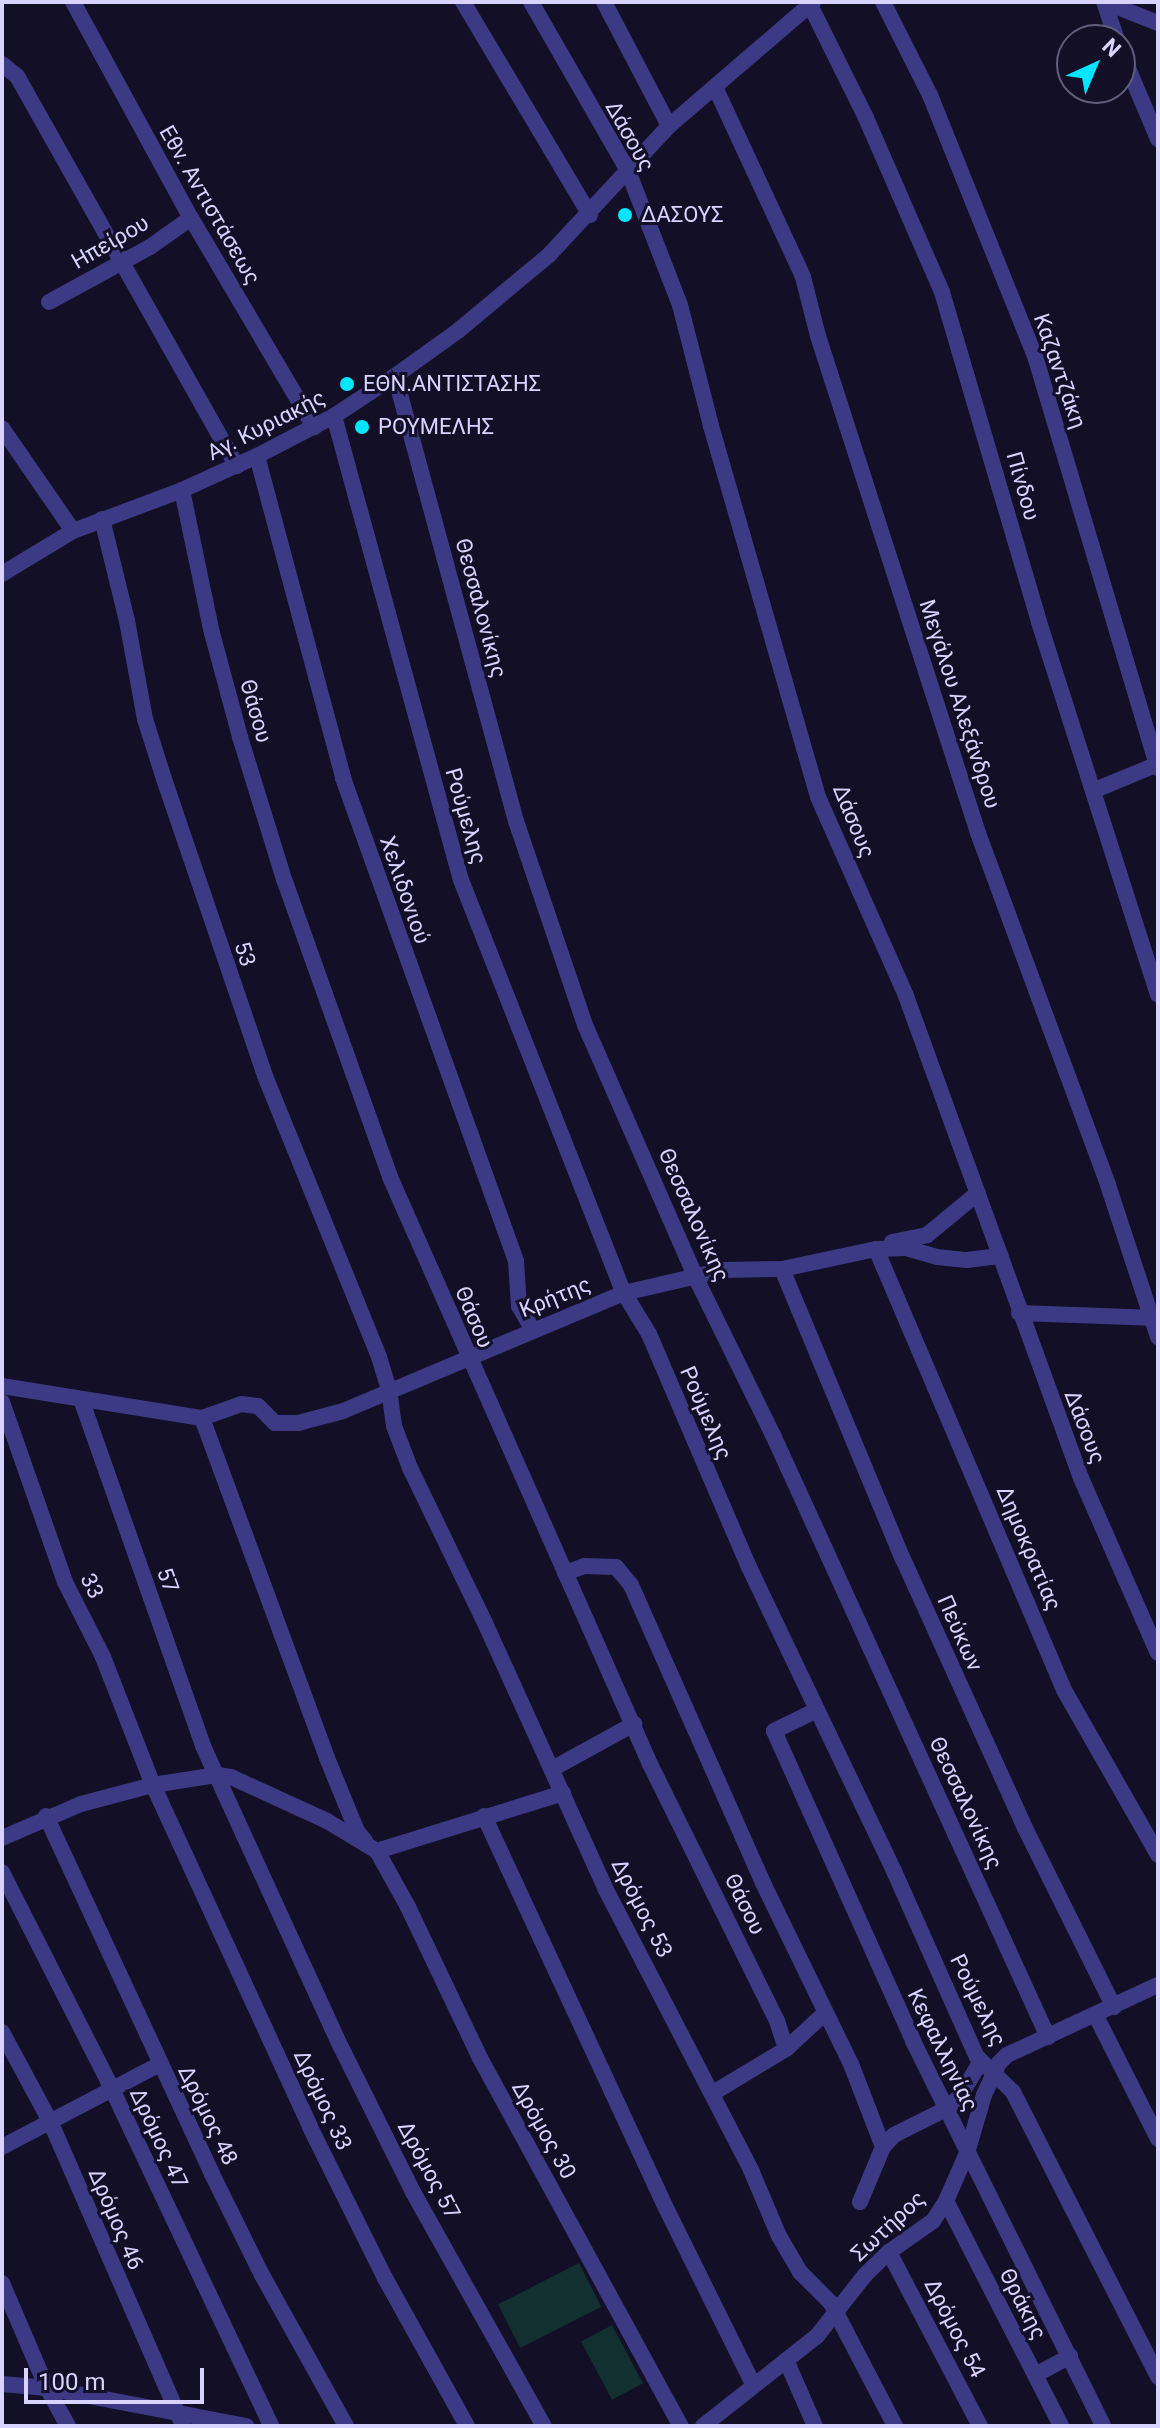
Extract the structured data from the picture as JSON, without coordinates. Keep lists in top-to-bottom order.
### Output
{
  "streets": {
    "street": [
      "Δάσους",
      "Εθν. Αντιστάσεως",
      "Ηπείρου",
      "Καζαντζάκη",
      "Αγ. Κυριακής",
      "Πίνδου",
      "Θεσσαλονίκης",
      "Μεγάλου Αλεξάνδρου",
      "Θάσου",
      "Ρούμελης",
      "Χελιδονιού",
      "53",
      "Κρήτης",
      "Δημοκρατίας",
      "57",
      "33",
      "Πεύκων",
      "Δρόμος 53",
      "Κεφαλληνίας",
      "Δρόμος 33",
      "Δρόμος 48",
      "Δρόμος 30",
      "Δρόμος 47",
      "Δρόμος 57",
      "Δρόμος 46",
      "Σωτήρος",
      "Θράκης",
      "Δρόμος 54"
    ]
  },
  "crossings": [
    ["Δάσους", "Αγ. Κυριακής"],
    ["Δάσους", "Κρήτης"],
    ["Εθν. Αντιστάσεως", "Ηπείρου"],
    ["Εθν. Αντιστάσεως", "Αγ. Κυριακής"],
    ["Αγ. Κυριακής", "Πίνδου"],
    ["Αγ. Κυριακής", "Θεσσαλονίκης"],
    ["Αγ. Κυριακής", "Μεγάλου Αλεξάνδρου"],
    ["Αγ. Κυριακής", "Θάσου"],
    ["Αγ. Κυριακής", "Ρούμελης"],
    ["Αγ. Κυριακής", "Χελιδονιού"],
    ["Αγ. Κυριακής", "53"],
    ["Θεσσαλονίκης", "Κρήτης"],
    ["Θάσου", "Κρήτης"],
    ["Ρούμελης", "Κρήτης"],
    ["Ρούμελης", "Κεφαλληνίας"],
    ["Ρούμελης", "Σωτήρος"],
    ["Χελιδονιού", "Κρήτης"],
    ["53", "Κρήτης"],
    ["53", "Δρόμος 53"],
    ["Κρήτης", "Δημοκρατίας"],
    ["Κρήτης", "57"],
    ["Κρήτης", "Πεύκων"],
    ["Κρήτης", "Δρόμος 53"],
    ["Κρήτης", "Δρόμος 30"],
    ["57", "Δρόμος 57"],
    ["33", "Δρόμος 33"],
    ["Δρόμος 53", "Σωτήρος"],
    ["Κεφαλληνίας", "Σωτήρος"],
    ["Σωτήρος", "Θράκης"],
    ["Σωτήρος", "Δρόμος 54"]
  ],
  "places": ["ΔΑΣΟΥΣ", "ΕΘΝ.ΑΝΤΙΣΤΑΣΗΣ", "ΡΟΥΜΕΛΗΣ"],
  "scale_bar": "100 m",
  "north": "top right"
}
